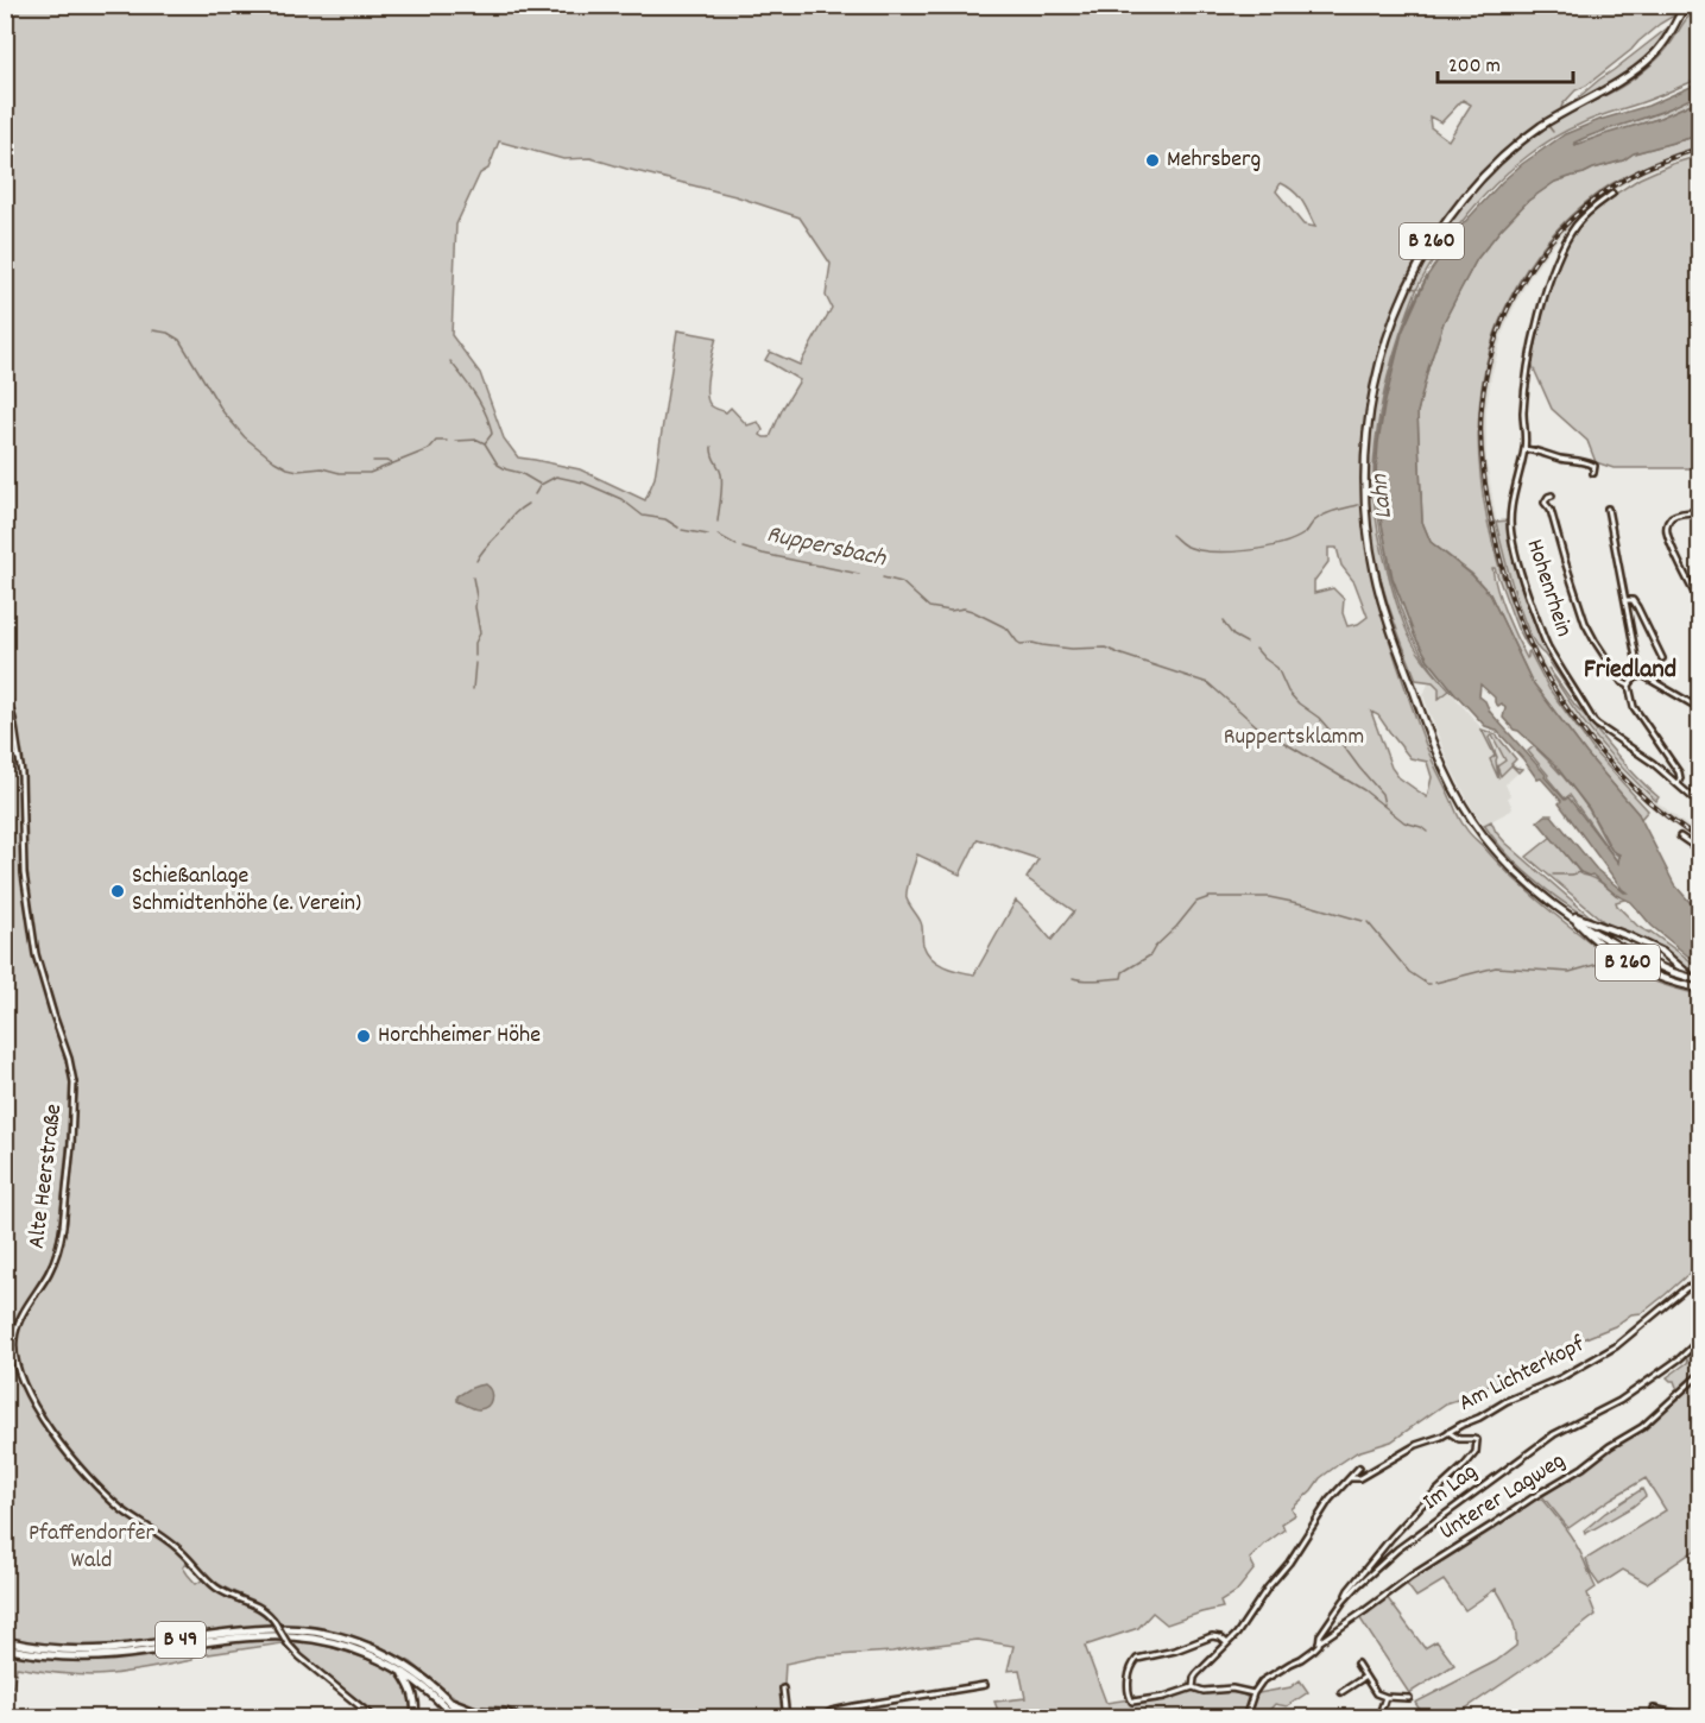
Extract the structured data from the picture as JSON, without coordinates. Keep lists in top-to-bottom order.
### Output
{
  "streets": {
    "highway": ["B 49"],
    "main road": ["B 260"],
    "street": [
      "Hohenrhein",
      "Alte Heerstraße",
      "Am Lichterkopf",
      "Im Lag",
      "Unterer Lagweg"
    ]
  },
  "crossings": [
    ["Im Lag", "Unterer Lagweg"]
  ],
  "districts": ["Friedland"],
  "water": ["Lahn", "Ruppersbach"],
  "parks": ["Ruppertsklamm", "Pfaffendorfer Wald"],
  "places": ["Mehrsberg", "Schießanlage Schmidtenhöhe (e. Verein)", "Horchheimer Höhe"],
  "scale_bar": "200 m"
}
